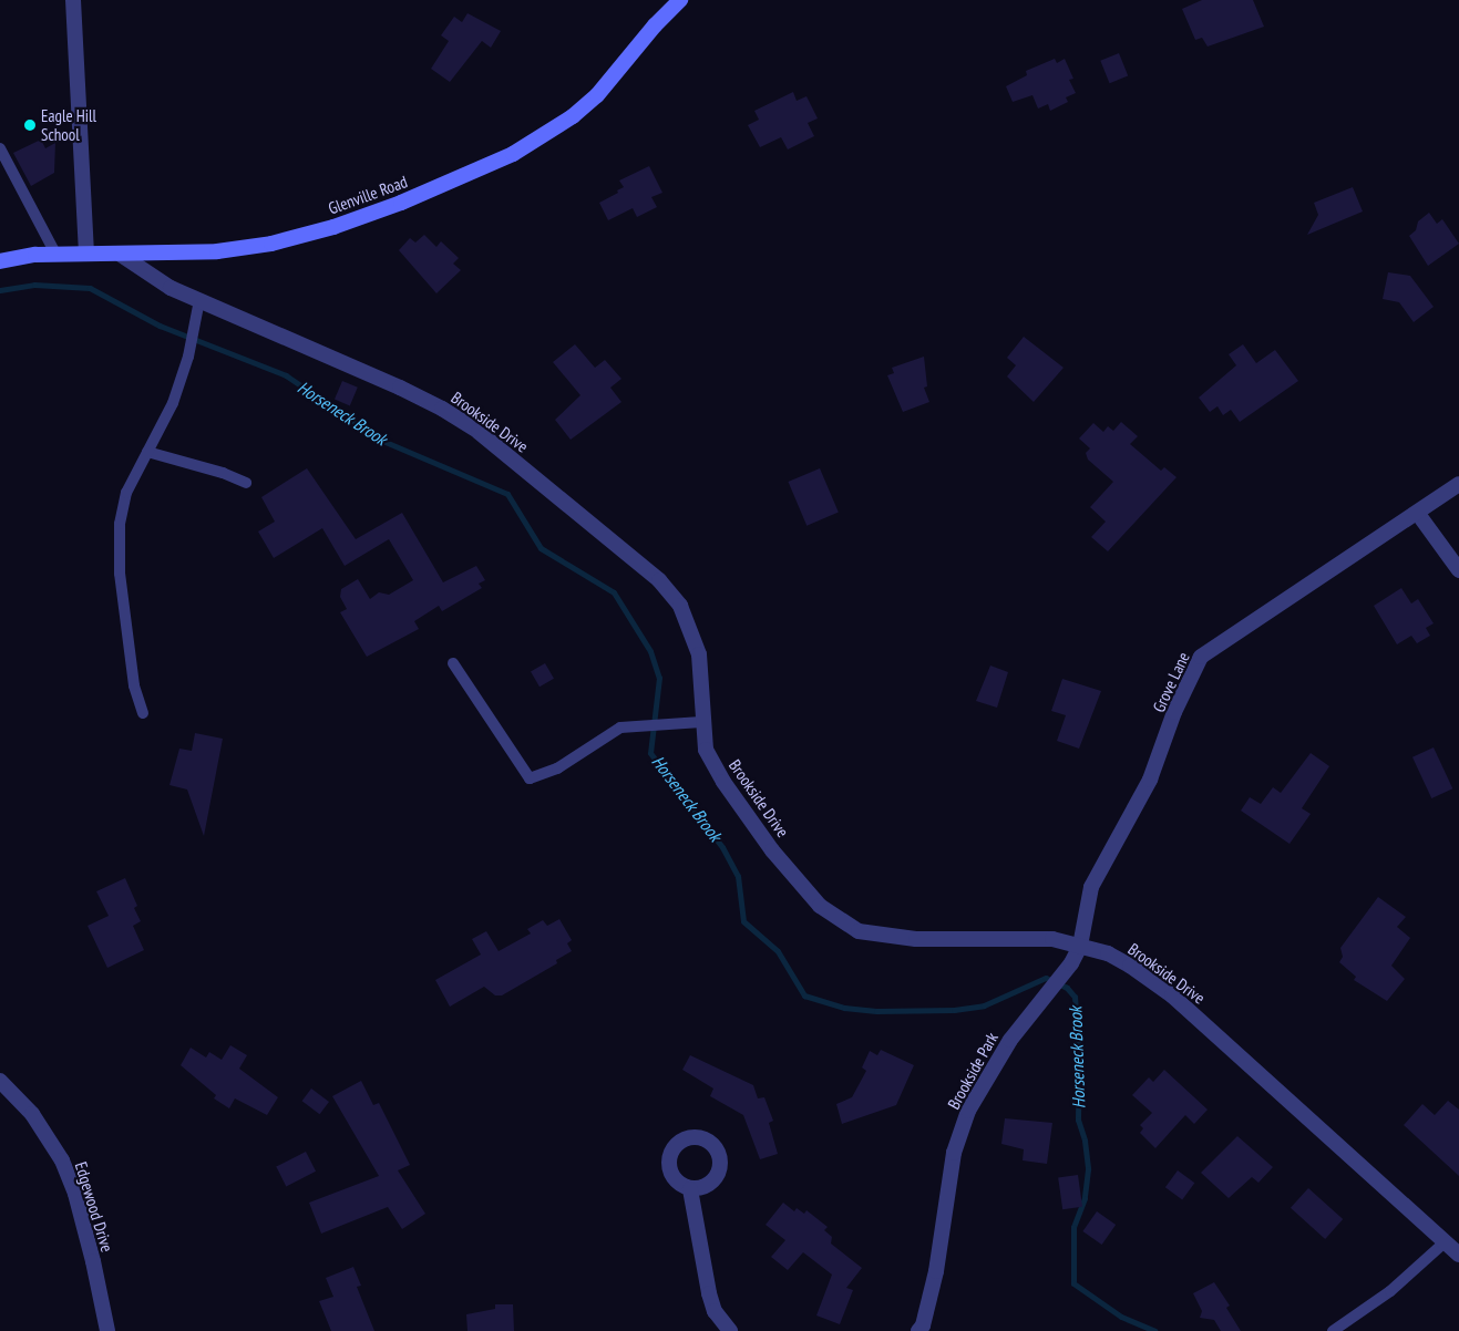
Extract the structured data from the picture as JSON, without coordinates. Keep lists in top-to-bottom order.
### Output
{
  "streets": {
    "main road": ["Glenville Road"],
    "street": [
      "Brookside Drive",
      "Grove Lane",
      "Brookside Park",
      "Edgewood Drive"
    ]
  },
  "crossings": [
    ["Glenville Road", "Brookside Drive"],
    ["Brookside Drive", "Grove Lane"],
    ["Brookside Drive", "Brookside Park"],
    ["Grove Lane", "Brookside Park"]
  ],
  "water": ["Horseneck Brook"],
  "places": ["Eagle Hill School"]
}
